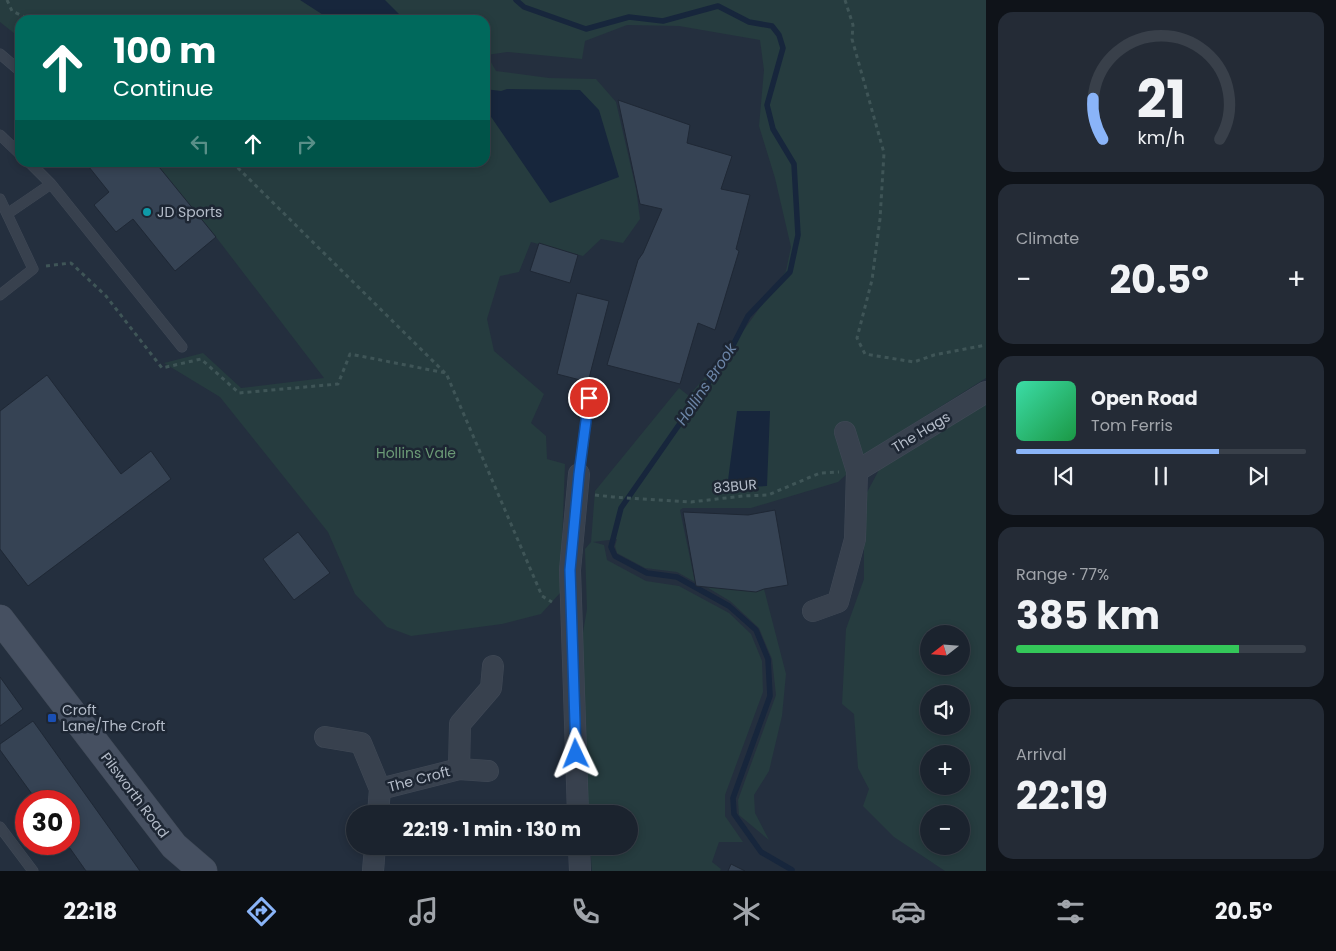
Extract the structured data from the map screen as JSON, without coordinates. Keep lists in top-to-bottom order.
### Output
{
  "streets": {
    "street": ["The Hags", "The Croft", "Pilsworth Road"],
    "path": ["83BUR"]
  },
  "crossings": [
    ["The Hags", "83BUR"]
  ],
  "water": ["Hollins Brook"],
  "parks": ["Hollins Vale"],
  "places": {
    "other": ["JD Sports"],
    "transit": ["Croft Lane/The Croft"]
  },
  "north": "left",
  "page": {
    "turn": ["100 m", "Continue"],
    "tile": [
      "Climate",
      ["Range · 77%", "385 km"],
      ["Arrival", "22:19"]
    ],
    "heat": ["−", "20.5°", "+"],
    "song": ["Open Road", "Tom Ferris"],
    "map_buttons": ["+", "−"],
    "limit": "30",
    "trip": "22:19 · 1 min · 130 m",
    "tabs": ["22:18", "20.5°"],
    "gauge": ["21", "km/h"]
  }
}
